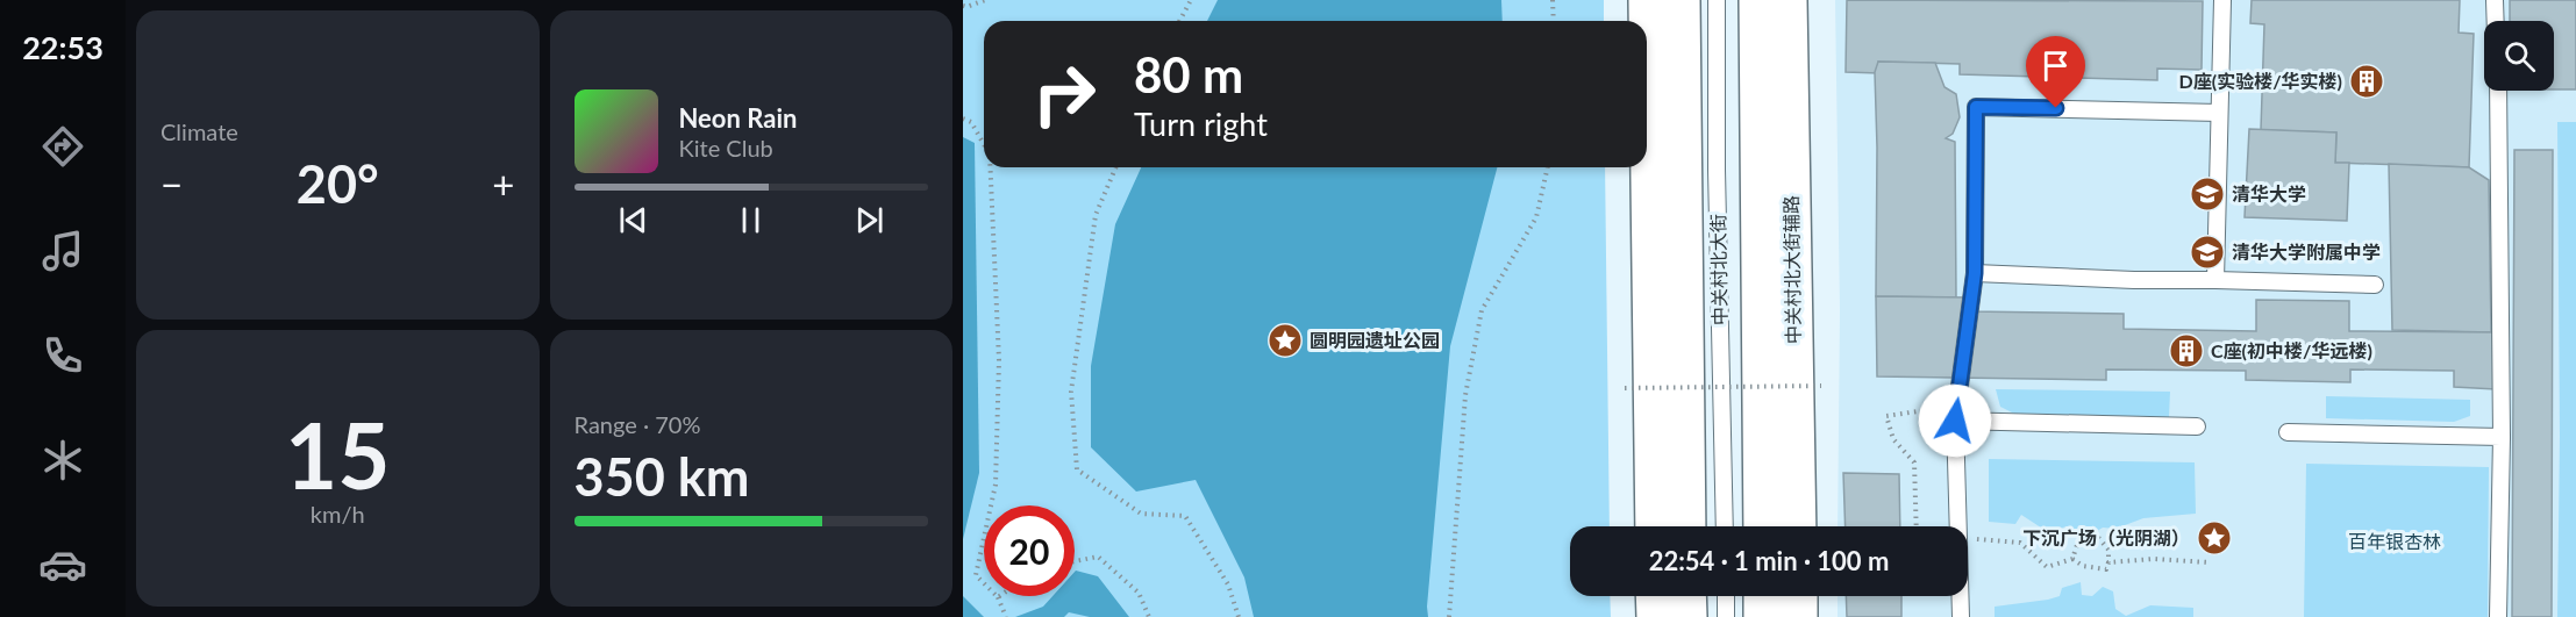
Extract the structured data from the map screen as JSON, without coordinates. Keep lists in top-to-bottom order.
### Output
{
  "streets": {
    "street": ["中关村北大街", "中关村北大街辅路"]
  },
  "parks": ["百年银杏林"],
  "places": {
    "building": ["D座(实验楼/华实楼)", "C座(初中楼/华远楼)"],
    "school or university": ["清华大学", "清华大学附属中学"],
    "place": ["圆明园遗址公园", "下沉广场（光阴湖）"]
  },
  "page": {
    "tabs": "22:53",
    "tile": [
      "Climate",
      ["15", "km/h"],
      ["Range · 70%", "350 km"]
    ],
    "turn": ["80 m", "Turn right"],
    "song": ["Neon Rain", "Kite Club"],
    "heat": ["−", "20°", "+"],
    "limit": "20",
    "trip": "22:54 · 1 min · 100 m"
  }
}
